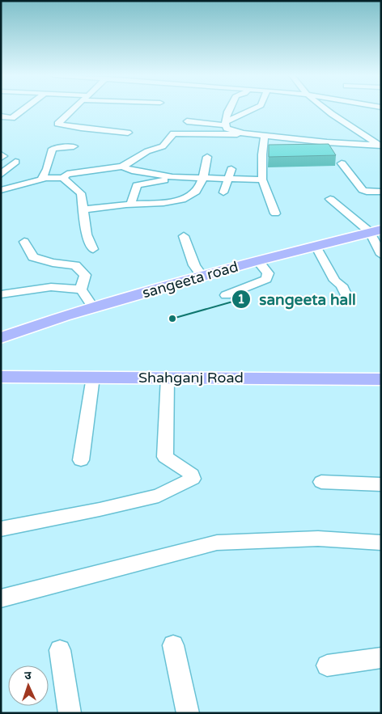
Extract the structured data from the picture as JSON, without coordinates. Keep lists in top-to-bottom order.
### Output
{
  "streets": {
    "main road": ["sangeeta road", "Shahganj Road"]
  },
  "places": ["sangeeta hall"],
  "north": "top"
}
